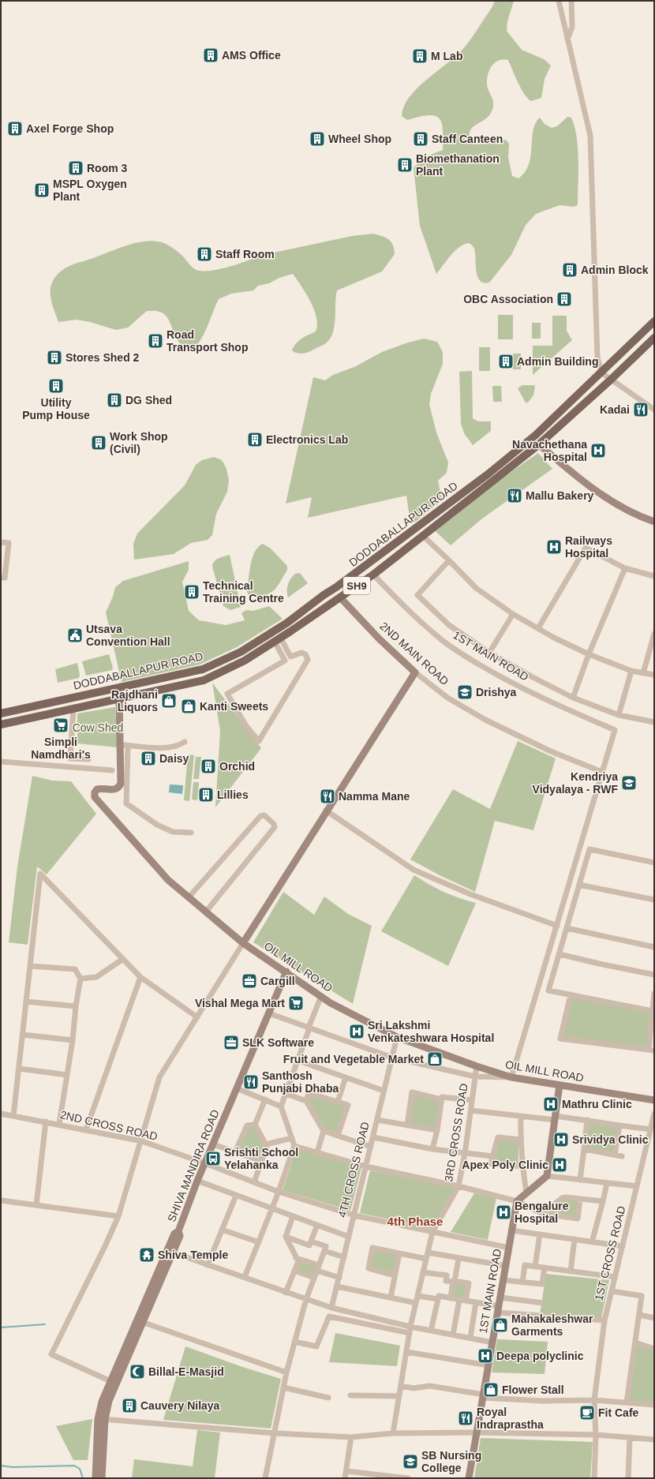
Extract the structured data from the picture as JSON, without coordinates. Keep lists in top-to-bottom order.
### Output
{
  "streets": {
    "main road": ["DODDABALLAPUR ROAD", "SH9"],
    "street": [
      "2ND MAIN ROAD",
      "1ST MAIN ROAD",
      "OIL MILL ROAD",
      "2ND CROSS ROAD",
      "3RD CROSS ROAD",
      "SHIVA MANDIRA ROAD",
      "4TH CROSS ROAD",
      "1ST CROSS ROAD"
    ]
  },
  "crossings": [
    ["DODDABALLAPUR ROAD", "2ND MAIN ROAD"],
    ["DODDABALLAPUR ROAD", "1ST MAIN ROAD"],
    ["2ND MAIN ROAD", "1ST MAIN ROAD"],
    ["1ST MAIN ROAD", "2ND CROSS ROAD"],
    ["OIL MILL ROAD", "3RD CROSS ROAD"],
    ["OIL MILL ROAD", "SHIVA MANDIRA ROAD"],
    ["OIL MILL ROAD", "4TH CROSS ROAD"],
    ["2ND CROSS ROAD", "3RD CROSS ROAD"],
    ["2ND CROSS ROAD", "SHIVA MANDIRA ROAD"],
    ["2ND CROSS ROAD", "4TH CROSS ROAD"]
  ],
  "districts": ["4th Phase"],
  "parks": ["Cow Shed"],
  "places": {
    "building": [
      "AMS Office",
      "M Lab",
      "Axel Forge Shop",
      "Wheel Shop",
      "Staff Canteen",
      "Biomethanation Plant",
      "Room 3",
      "MSPL Oxygen Plant",
      "Staff Room",
      "Admin Block",
      "OBC Association",
      "Road Transport Shop",
      "Stores Shed 2",
      "Admin Building",
      "Utility Pump House",
      "DG Shed",
      "Electronics Lab",
      "Work Shop (Civil)",
      "Technical Training Centre",
      "Daisy",
      "Orchid",
      "Lillies",
      "Cauvery Nilaya"
    ],
    "restaurant": [
      "Kadai",
      "Mallu Bakery",
      "Namma Mane",
      "Santhosh Punjabi Dhaba",
      "Royal Indraprastha"
    ],
    "hospital": [
      "Navachethana Hospital",
      "Railways Hospital",
      "Sri Lakshmi Venkateshwara Hospital",
      "Mathru Clinic",
      "Srividya Clinic",
      "Apex Poly Clinic",
      "Bengalure Hospital",
      "Deepa polyclinic"
    ],
    "public building": ["Utsava Convention Hall"],
    "school or university": ["Drishya", "Kendriya Vidyalaya - RWF", "SB Nursing College"],
    "shop": [
      "Rajdhani Liquors",
      "Kanti Sweets",
      "Fruit and Vegetable Market",
      "Mahakaleshwar Garments",
      "Flower Stall"
    ],
    "supermarket": ["Simpli Namdhari's", "Vishal Mega Mart"],
    "office": ["Cargill", "SLK Software"],
    "bus stop": ["Srishti School Yelahanka"],
    "temple": ["Shiva Temple"],
    "mosque": ["Billal-E-Masjid"],
    "cafe": ["Fit Cafe"]
  }
}
